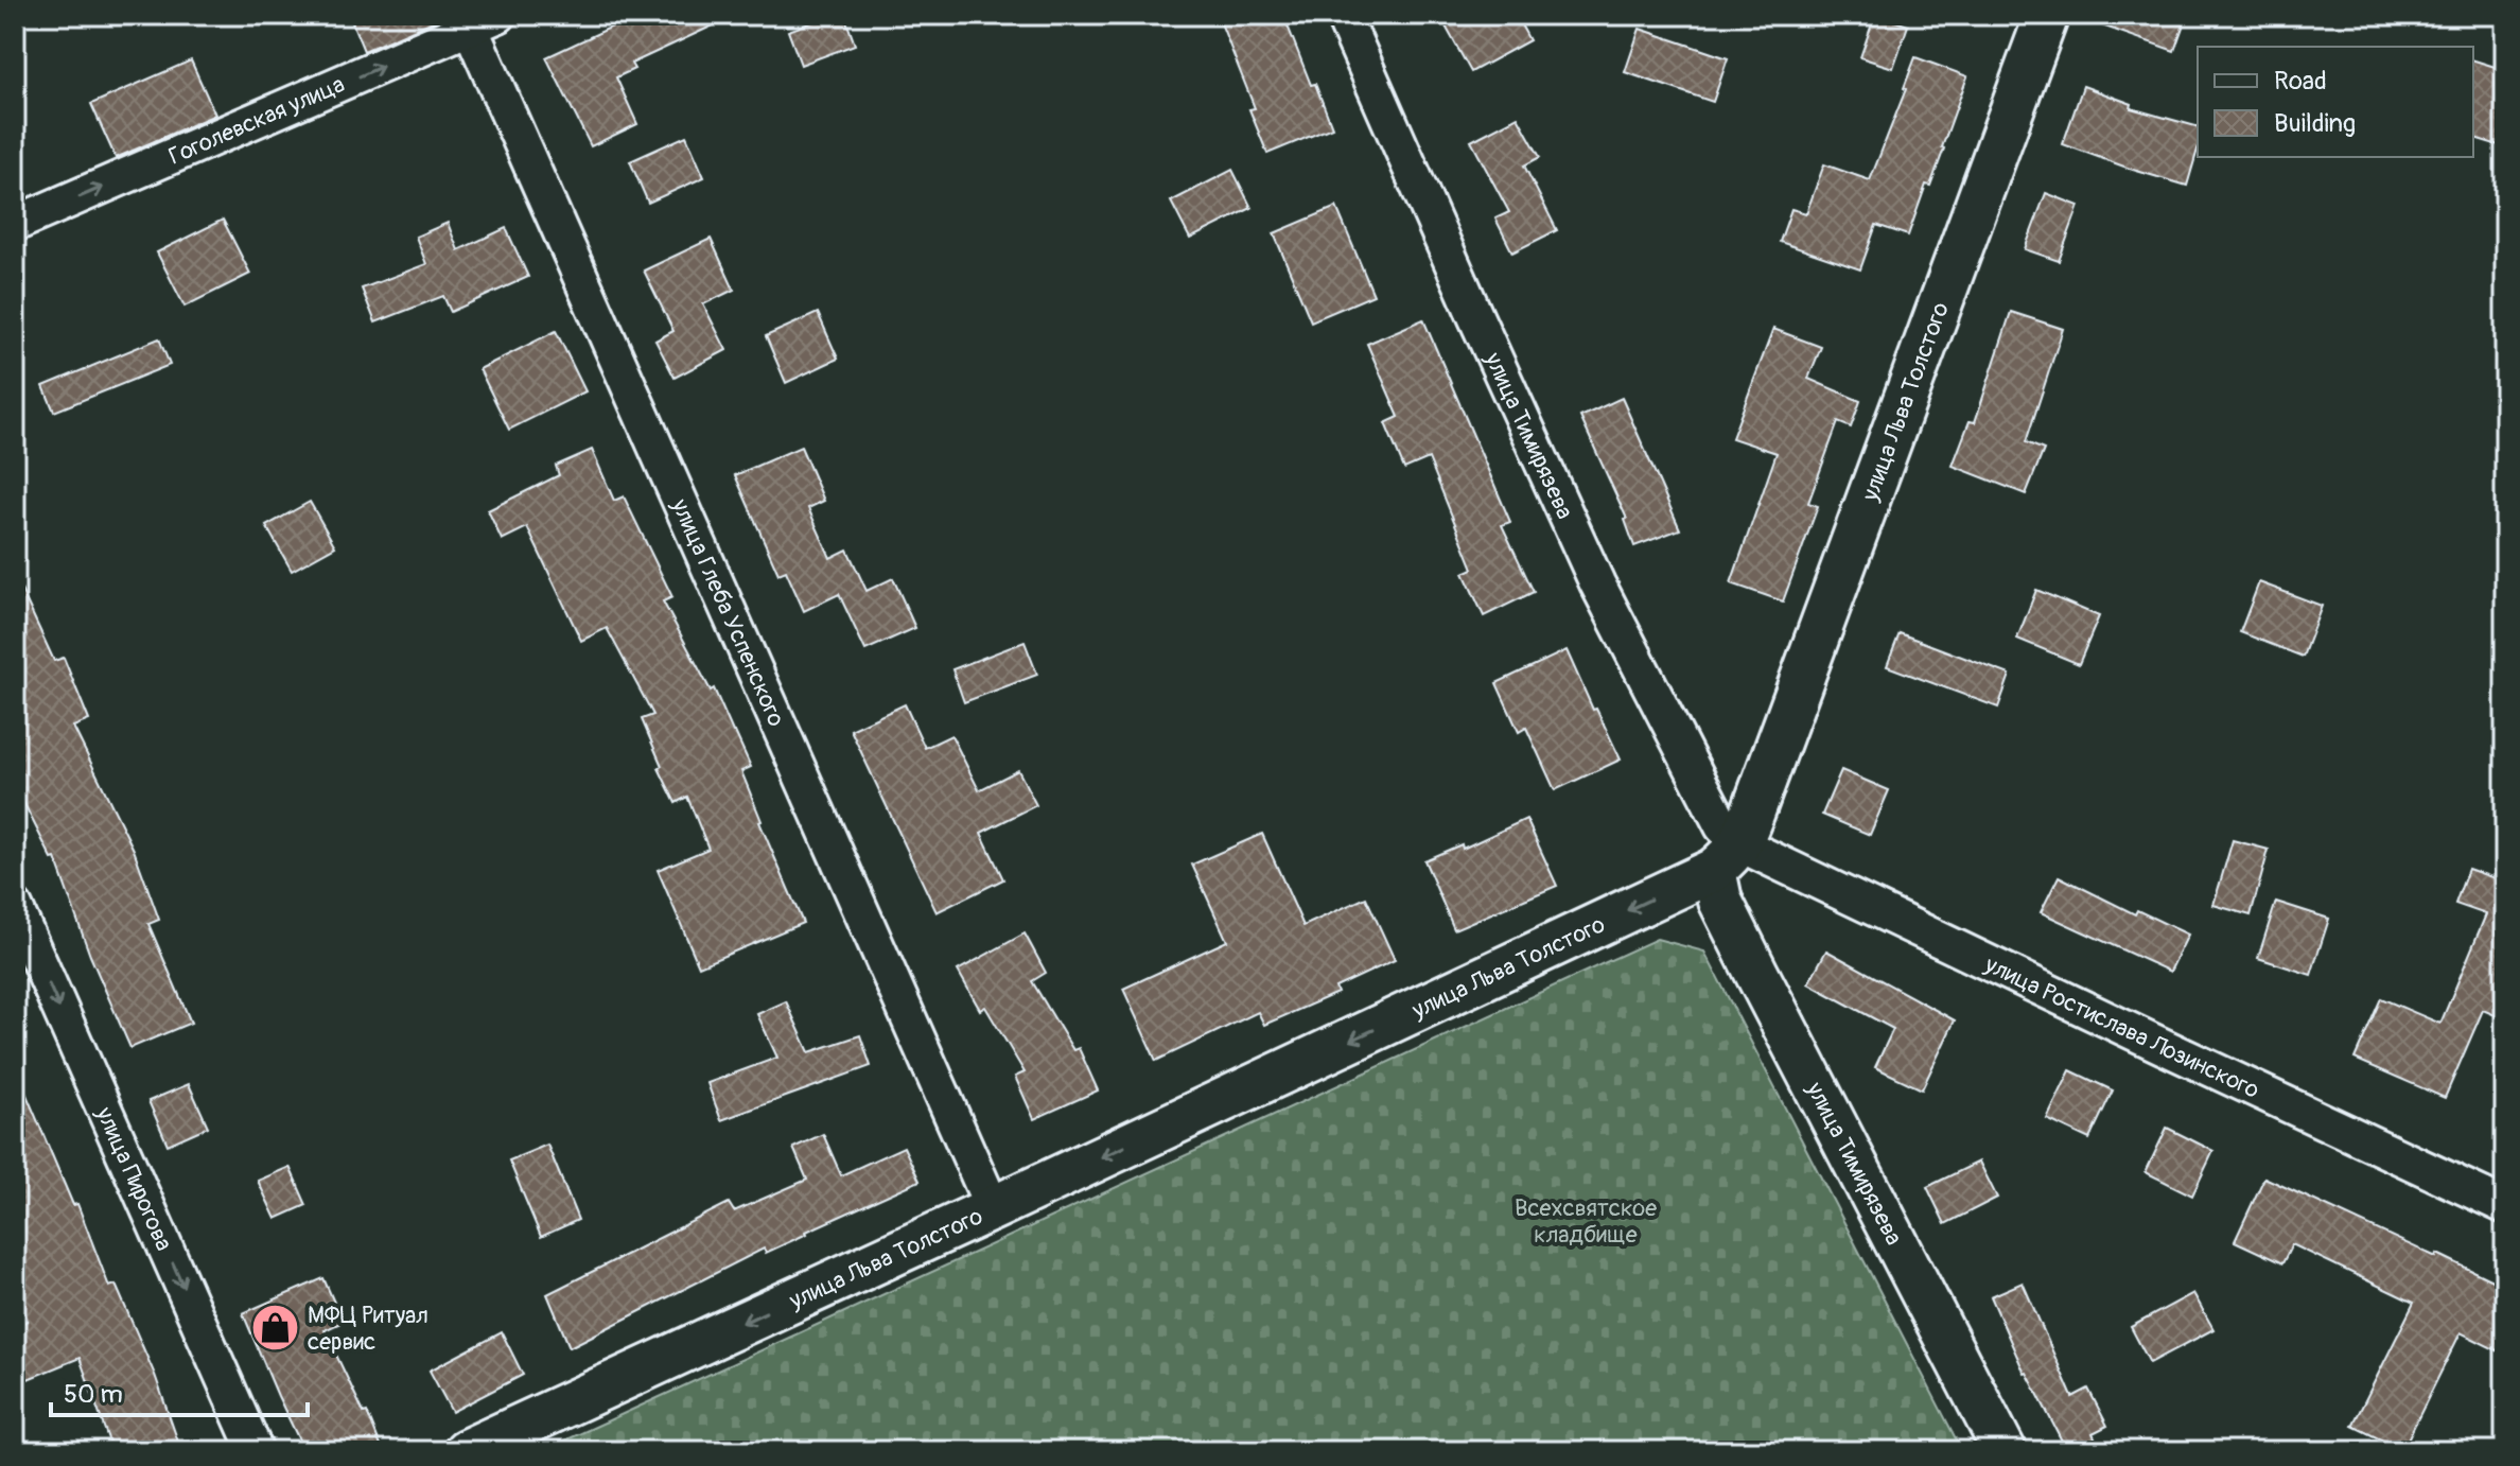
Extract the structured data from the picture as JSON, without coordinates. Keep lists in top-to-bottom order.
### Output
{
  "streets": {
    "street": [
      "Гоголевская улица",
      "улица Льва Толстого",
      "улица Тимирязева",
      "улица Глеба Успенского",
      "улица Ростислава Лозинского",
      "улица Пирогова"
    ]
  },
  "crossings": [
    ["Гоголевская улица", "улица Глеба Успенского"],
    ["улица Льва Толстого", "улица Тимирязева"],
    ["улица Льва Толстого", "улица Глеба Успенского"],
    ["улица Льва Толстого", "улица Ростислава Лозинского"],
    ["улица Тимирязева", "улица Ростислава Лозинского"]
  ],
  "one_way": ["Гоголевская улица", "улица Льва Толстого", "улица Пирогова"],
  "parks": ["Всехсвятское кладбище"],
  "places": {
    "shop": ["МФЦ Ритуал cервис"]
  },
  "legend": ["Road", "Building"],
  "scale_bar": "50 m"
}
